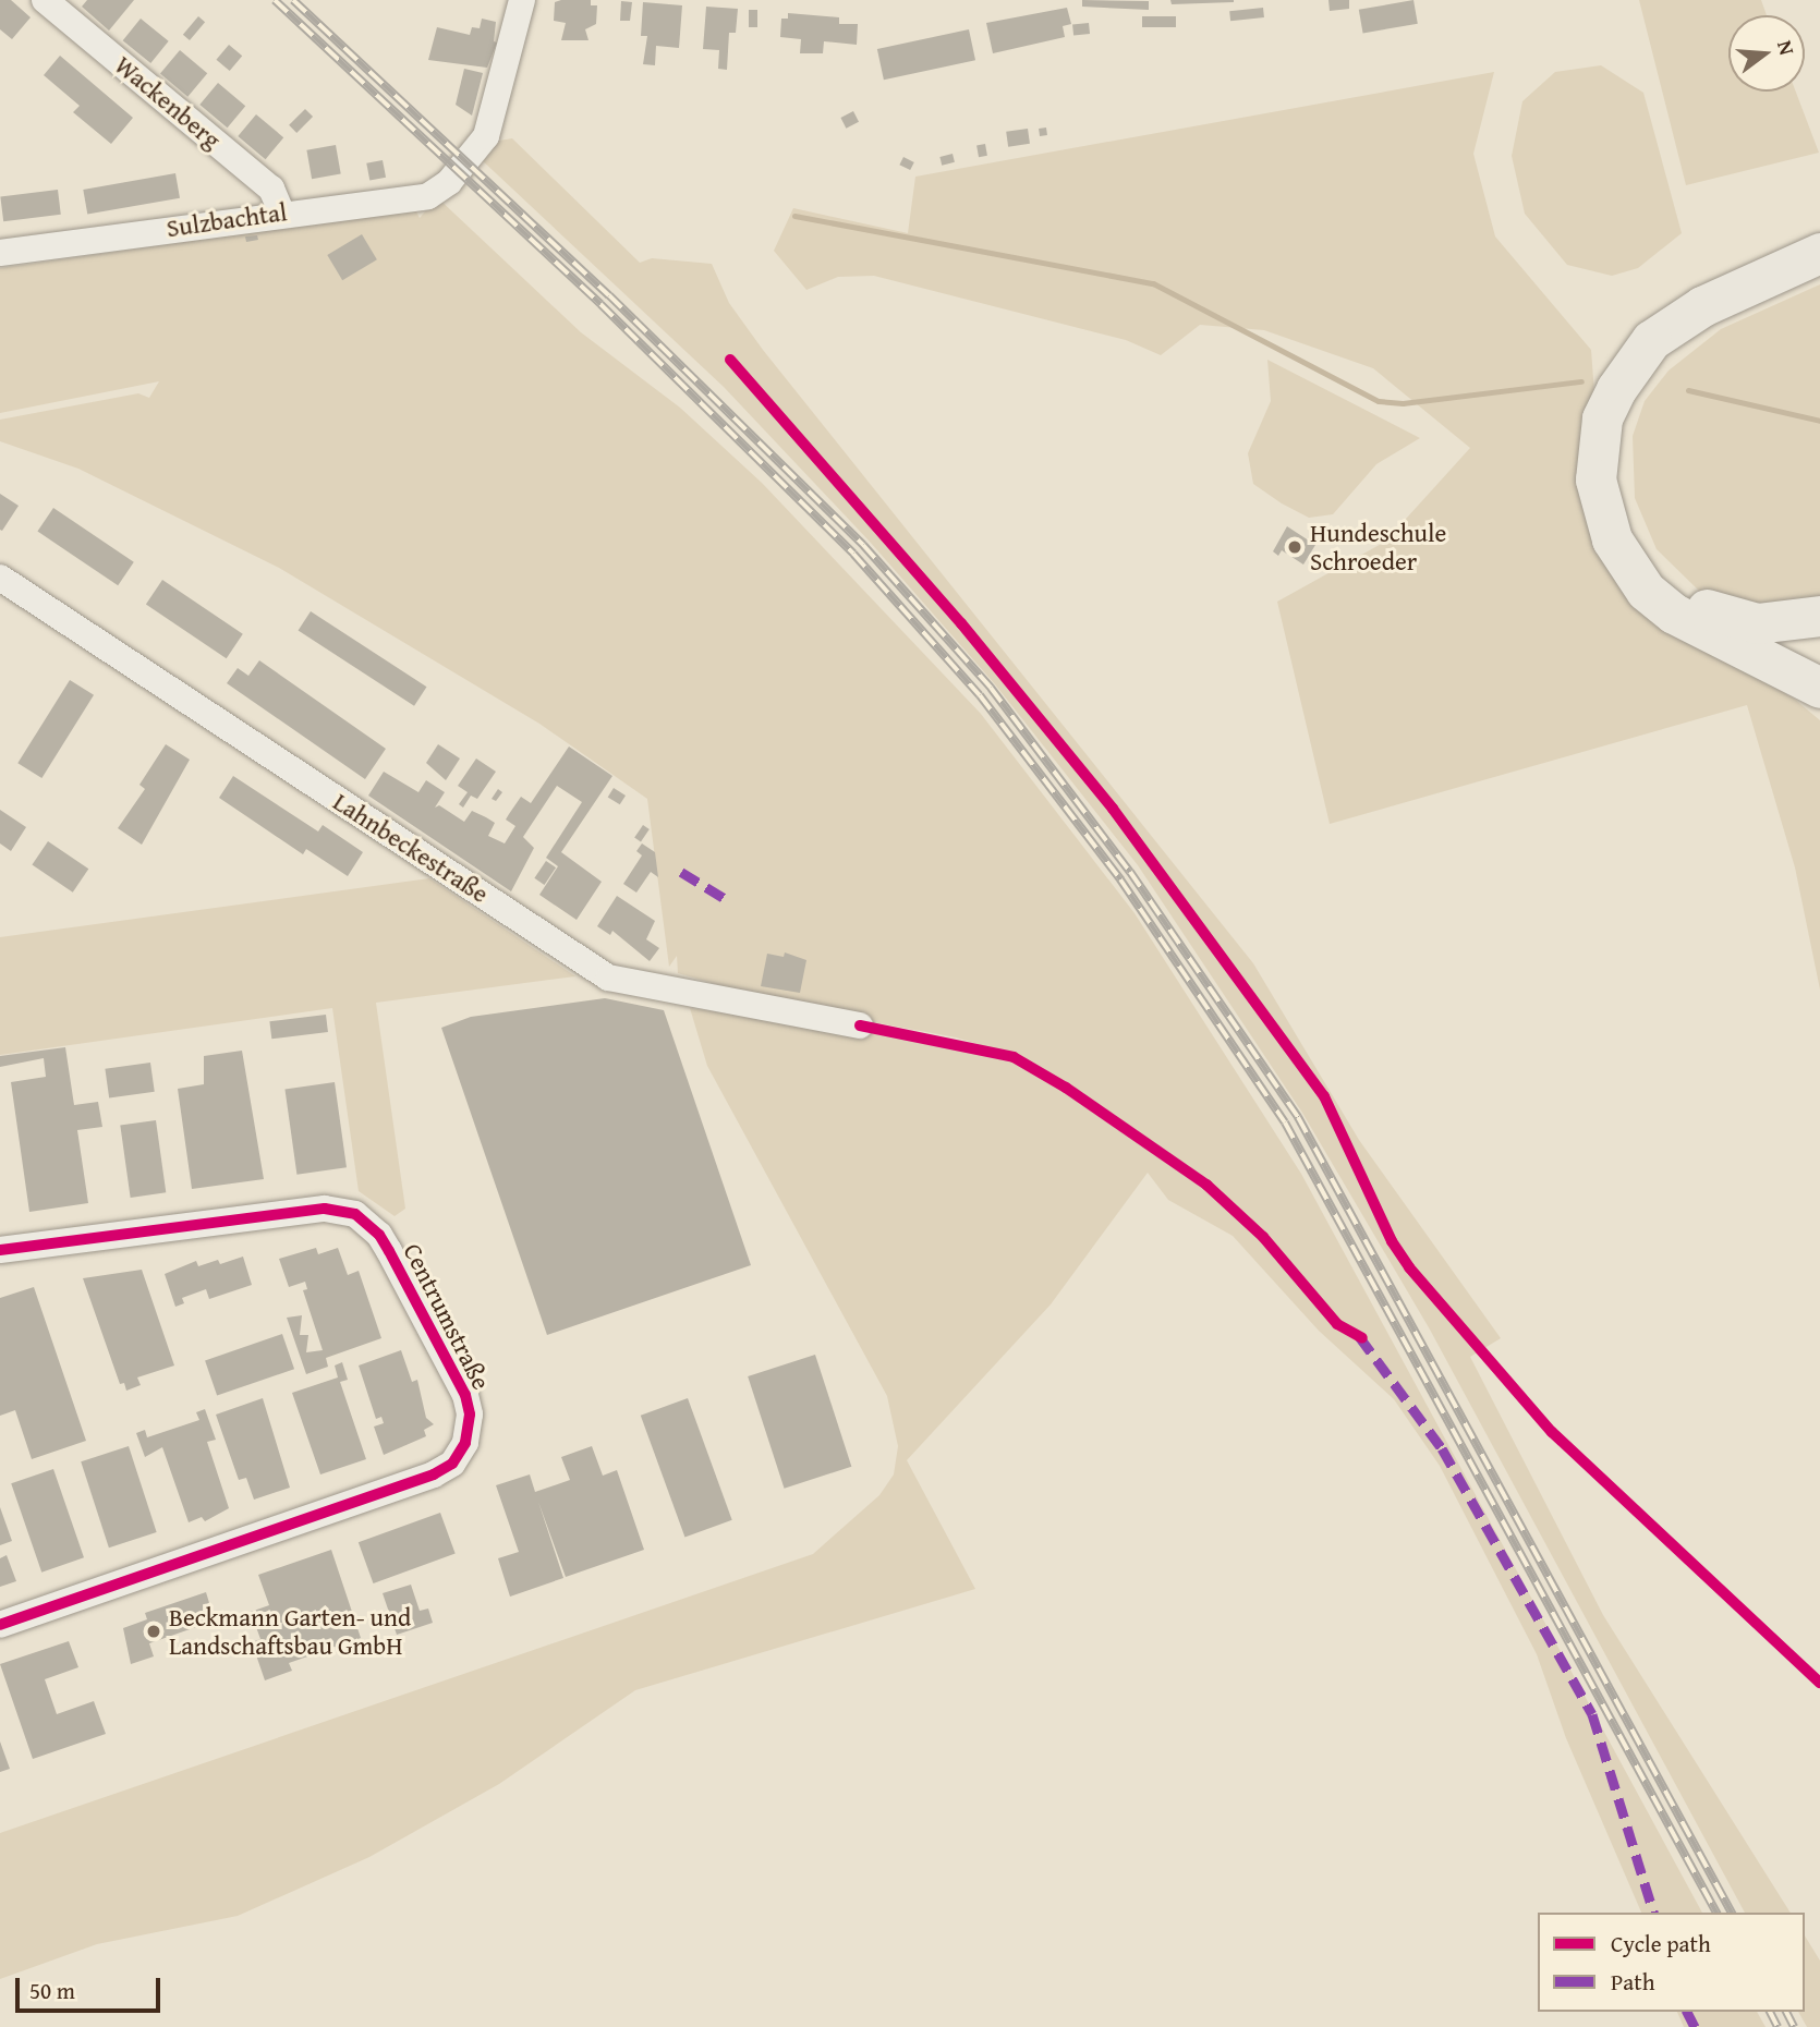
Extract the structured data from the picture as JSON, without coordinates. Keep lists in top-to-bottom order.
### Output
{
  "streets": {
    "street": [
      "Wackenberg",
      "Sulzbachtal",
      "Lahnbeckestraße",
      "Centrumstraße"
    ]
  },
  "crossings": [
    ["Wackenberg", "Sulzbachtal"]
  ],
  "places": ["Hundeschule Schroeder", "Beckmann Garten- und Landschaftsbau GmbH"],
  "legend": ["Cycle path", "Path"],
  "scale_bar": "50 m",
  "north": "right"
}
